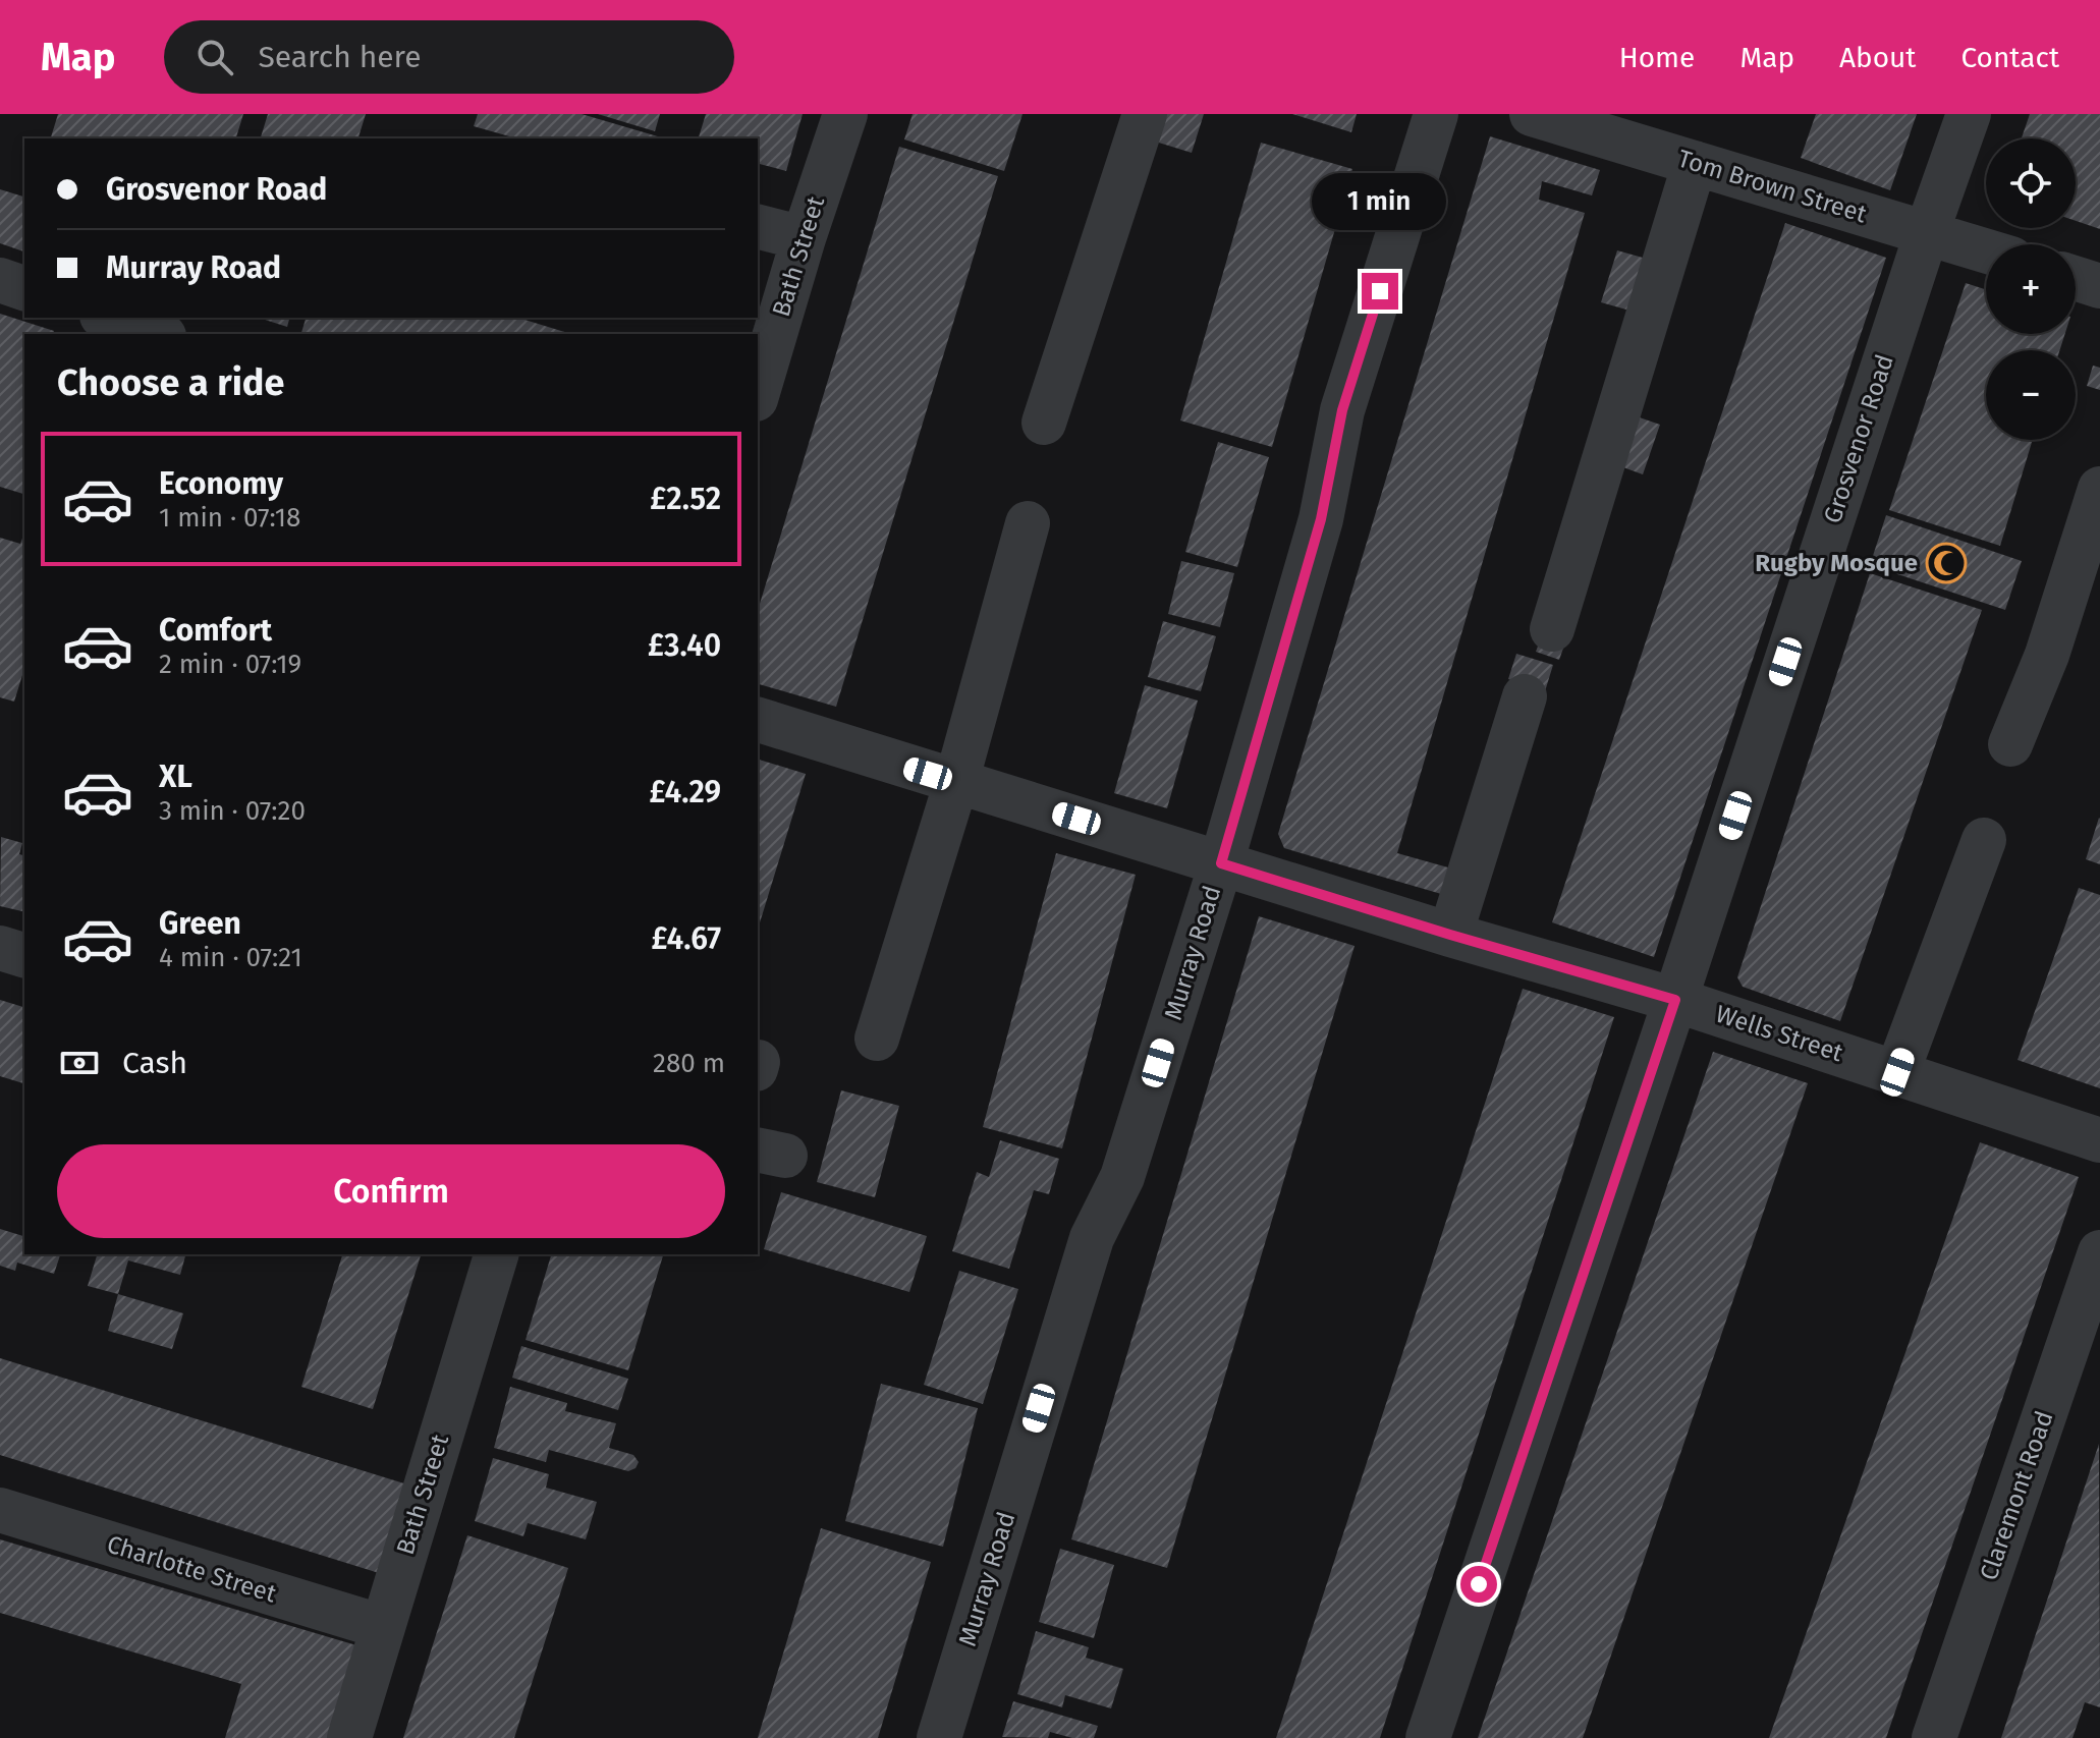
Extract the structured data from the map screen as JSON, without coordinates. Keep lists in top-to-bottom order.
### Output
{
  "streets": {
    "street": [
      "Tom Brown Street",
      "Bath Street",
      "Grosvenor Road",
      "Murray Road",
      "Wells Street",
      "Claremont Road",
      "Charlotte Street"
    ]
  },
  "crossings": [
    ["Tom Brown Street", "Grosvenor Road"],
    ["Bath Street", "Charlotte Street"],
    ["Grosvenor Road", "Wells Street"],
    ["Murray Road", "Wells Street"]
  ],
  "places": {
    "mosque": ["Rugby Mosque"]
  },
  "page": {
    "header": "Map",
    "search": "Search here",
    "nav": [
      "Home",
      "Map",
      "About",
      "Contact"
    ],
    "map_buttons": ["+", "−"],
    "banner": ["Grosvenor Road", "Murray Road"],
    "bubble": "1 min",
    "heading": "Choose a ride",
    "list": [
      {
        "name": "Economy",
        "note": "1 min · 07:18",
        "value": "£2.52"
      },
      {
        "name": "Comfort",
        "note": "2 min · 07:19",
        "value": "£3.40"
      },
      {
        "name": "XL",
        "note": "3 min · 07:20",
        "value": "£4.29"
      },
      {
        "name": "Green",
        "note": "4 min · 07:21",
        "value": "£4.67"
      }
    ],
    "pay": ["Cash", "280 m"],
    "buttons": "Confirm"
  }
}
